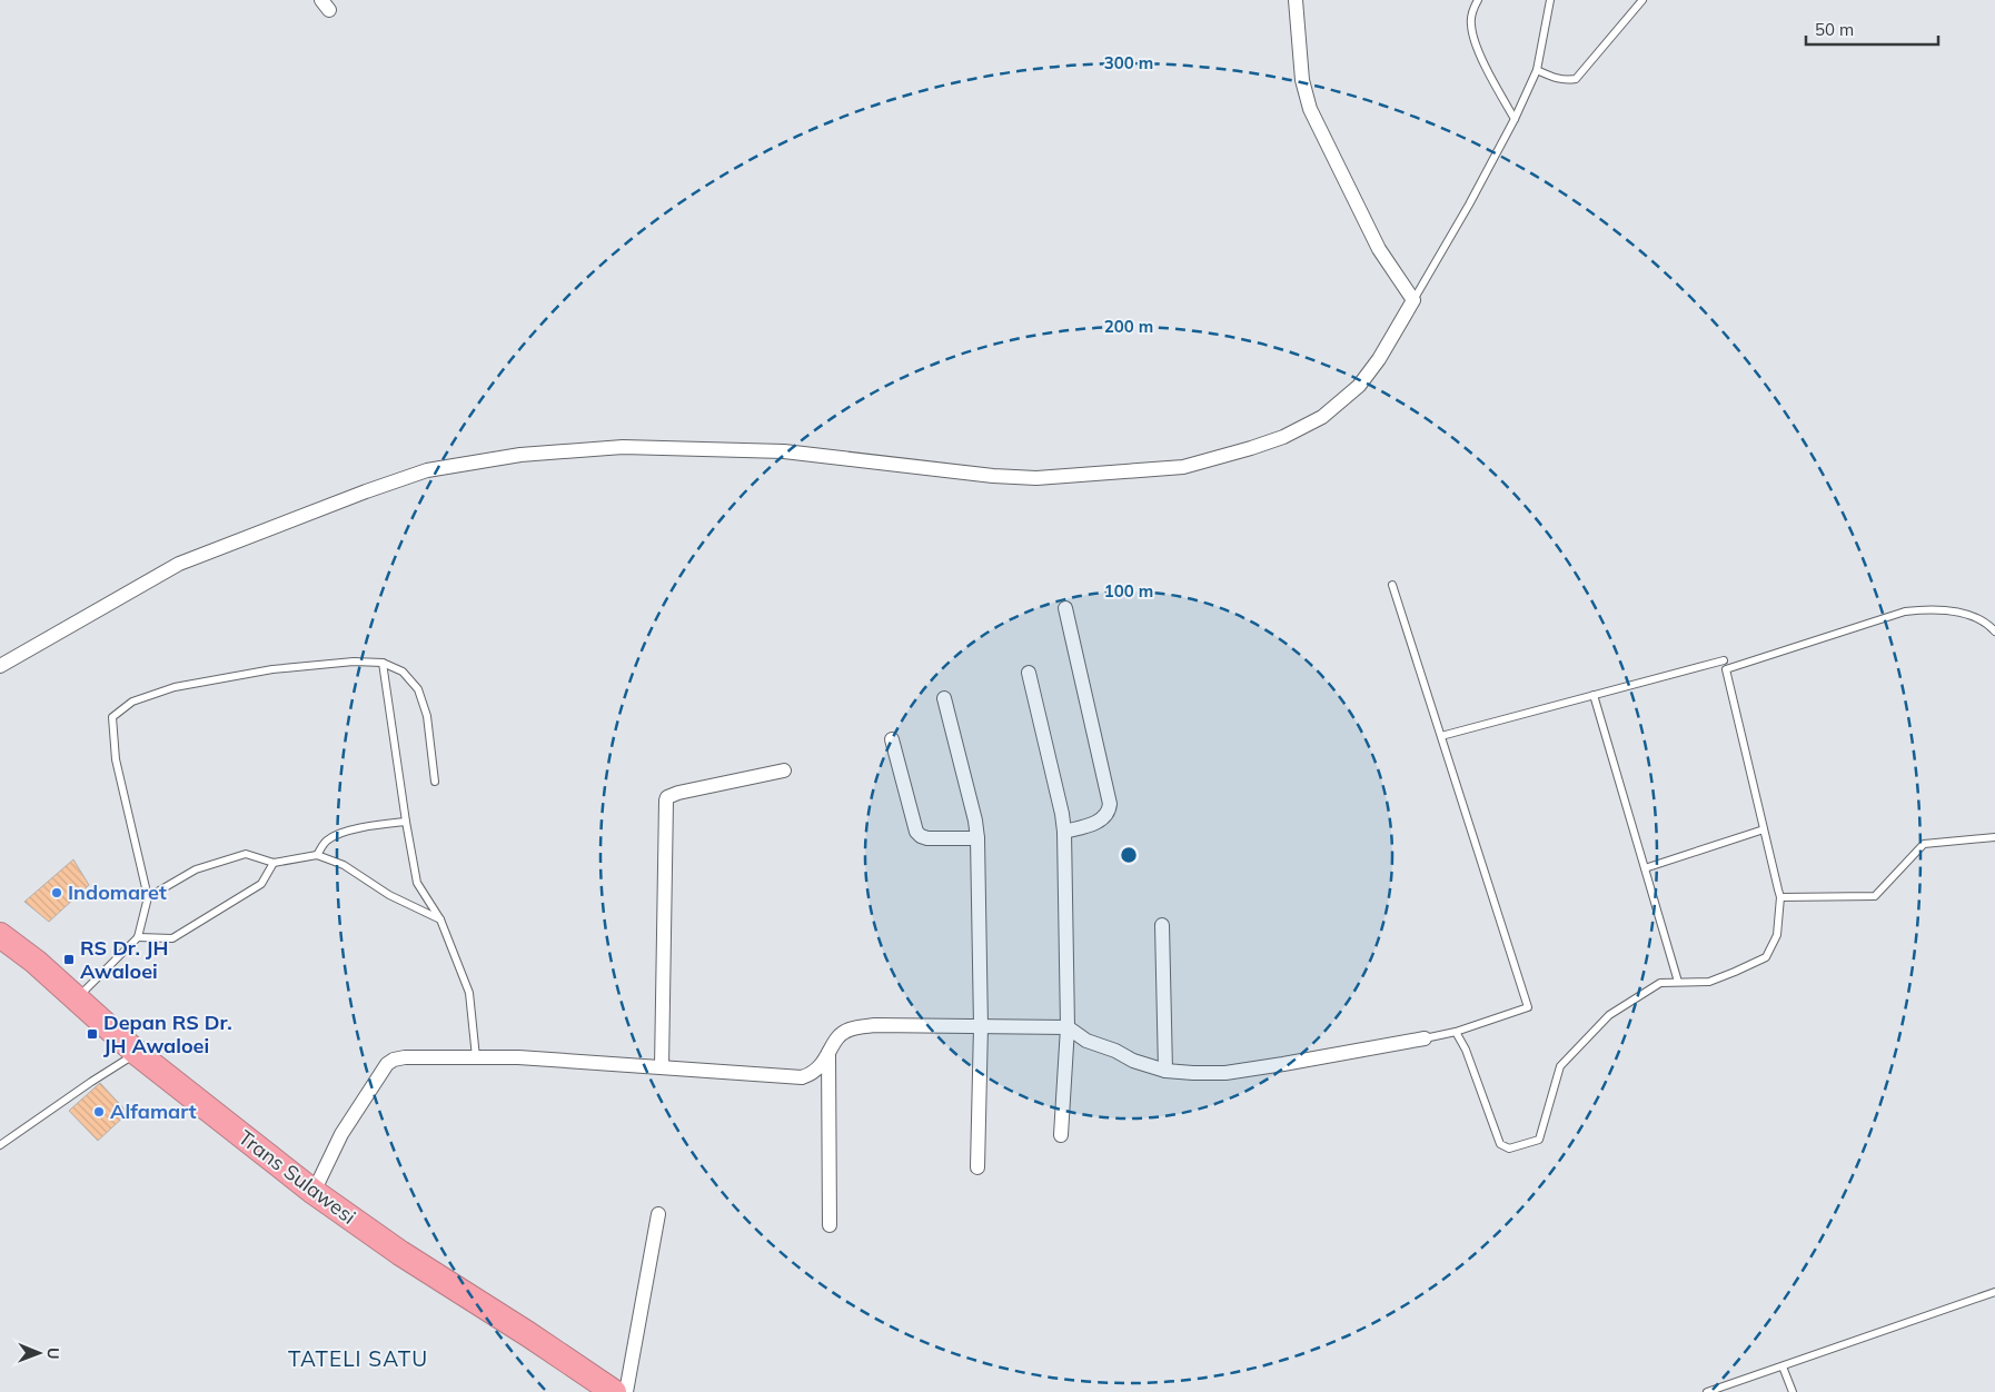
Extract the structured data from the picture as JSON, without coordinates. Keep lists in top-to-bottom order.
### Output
{
  "streets": {
    "highway": ["Trans Sulawesi"]
  },
  "districts": ["TATELI SATU"],
  "places": {
    "other": ["Indomaret", "Alfamart"],
    "transit": ["RS Dr. JH Awaloei", "Depan RS Dr. JH Awaloei"]
  },
  "scale_bar": "50 m",
  "north": "right",
  "rings": ["300 m", "200 m", "100 m"]
}
